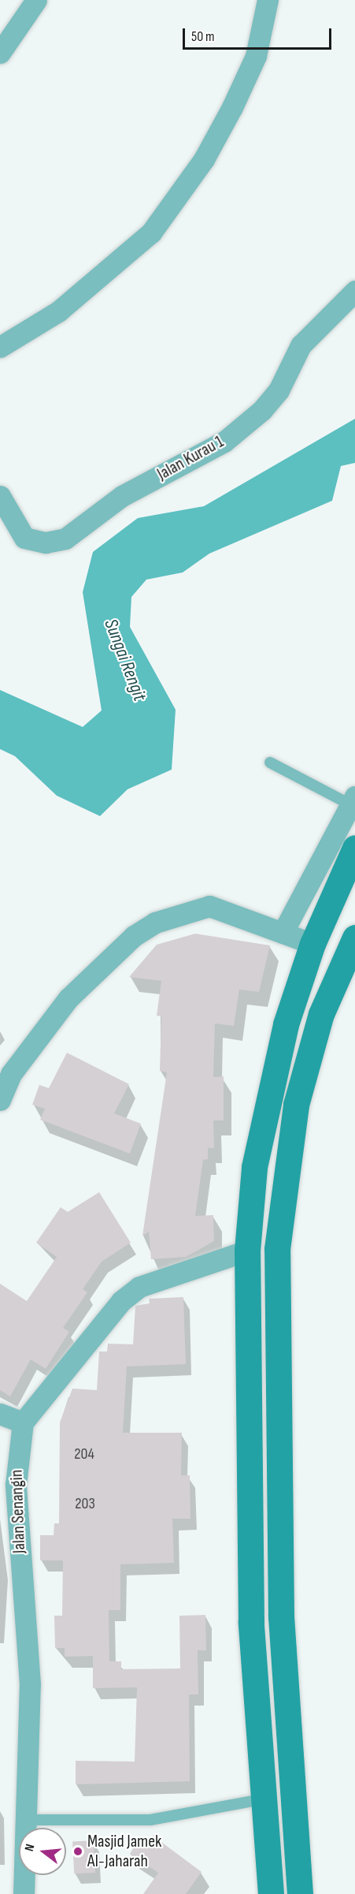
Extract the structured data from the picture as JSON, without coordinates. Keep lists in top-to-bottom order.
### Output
{
  "streets": {
    "street": ["Jalan Kurau 1", "Jalan Senangin"]
  },
  "water": ["Sungai Rengit"],
  "places": ["Masjid Jamek Al-Jaharah"],
  "house_numbers": ["204", "203"],
  "scale_bar": "50 m",
  "north": "left"
}
